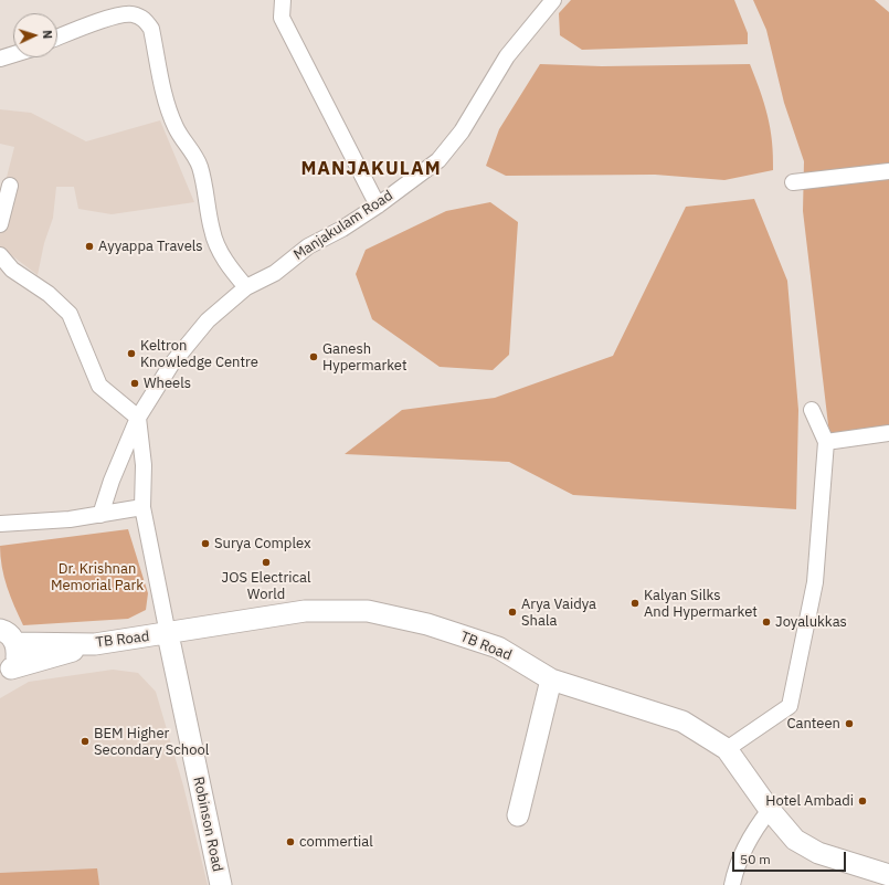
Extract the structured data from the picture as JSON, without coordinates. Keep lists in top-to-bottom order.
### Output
{
  "streets": {
    "main road": ["TB Road", "Robinson Road"],
    "street": ["Manjakulam Road"]
  },
  "crossings": [
    ["TB Road", "Robinson Road"]
  ],
  "districts": ["MANJAKULAM"],
  "parks": ["Dr. Krishnan Memorial Park"],
  "places": [
    "Ayyappa Travels",
    "Keltron Knowledge Centre",
    "Ganesh Hypermarket",
    "Wheels",
    "Surya Complex",
    "JOS Electrical World",
    "Kalyan Silks And Hypermarket",
    "Arya Vaidya Shala",
    "Joyalukkas",
    "Canteen",
    "BEM Higher Secondary School",
    "Hotel Ambadi",
    "commertial"
  ],
  "scale_bar": "50 m",
  "north": "right"
}
